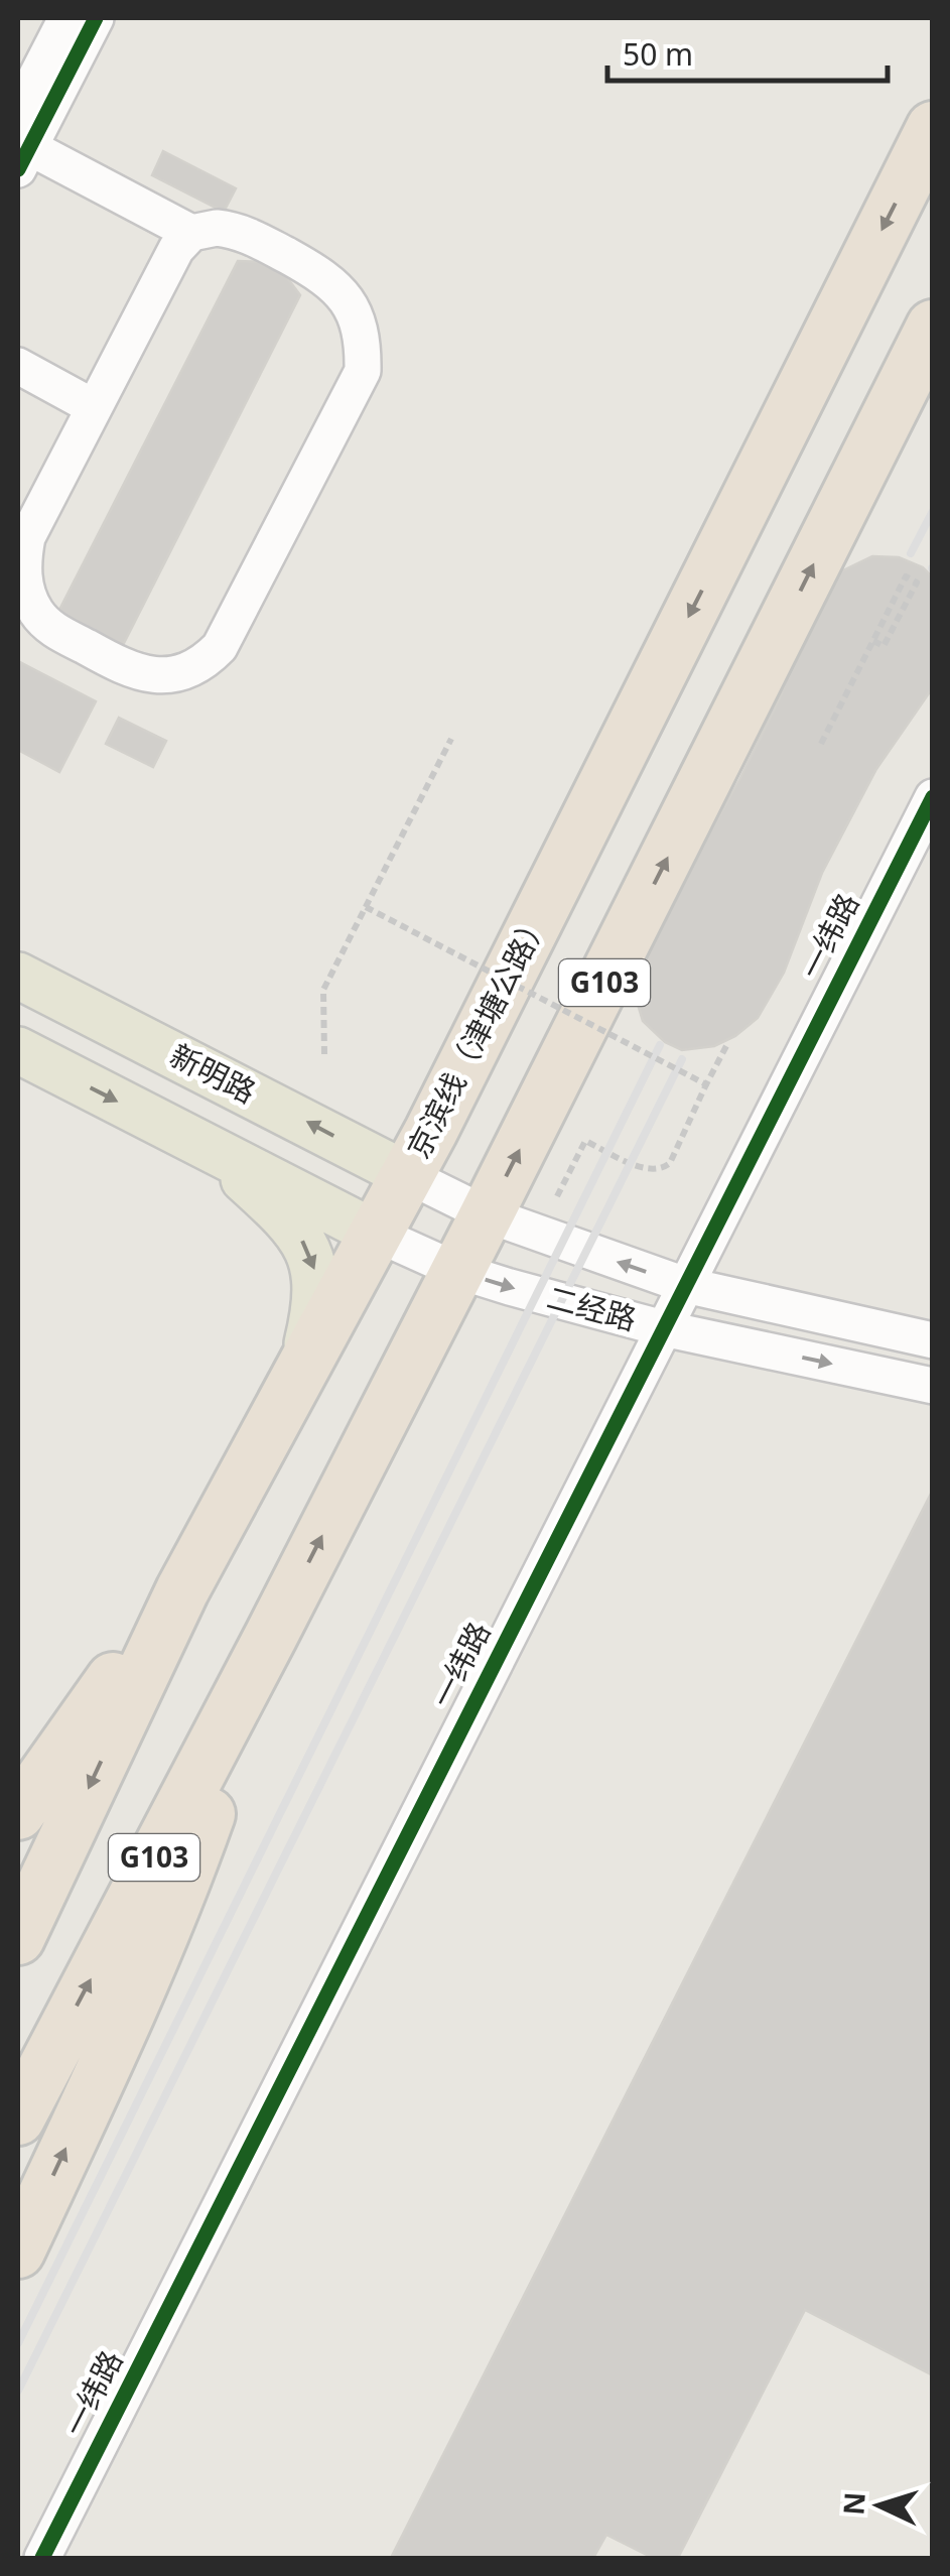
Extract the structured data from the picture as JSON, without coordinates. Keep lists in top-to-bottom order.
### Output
{
  "streets": {
    "highway": ["G103", "京滨线（津塘公路）"],
    "main road": ["新明路"],
    "street": ["一纬路", "二经路"]
  },
  "crossings": [
    ["一纬路", "二经路"],
    ["G103", "二经路"],
    ["京滨线（津塘公路）", "新明路"],
    ["京滨线（津塘公路）", "二经路"],
    ["新明路", "二经路"]
  ],
  "scale_bar": "50 m",
  "north": "left"
}
